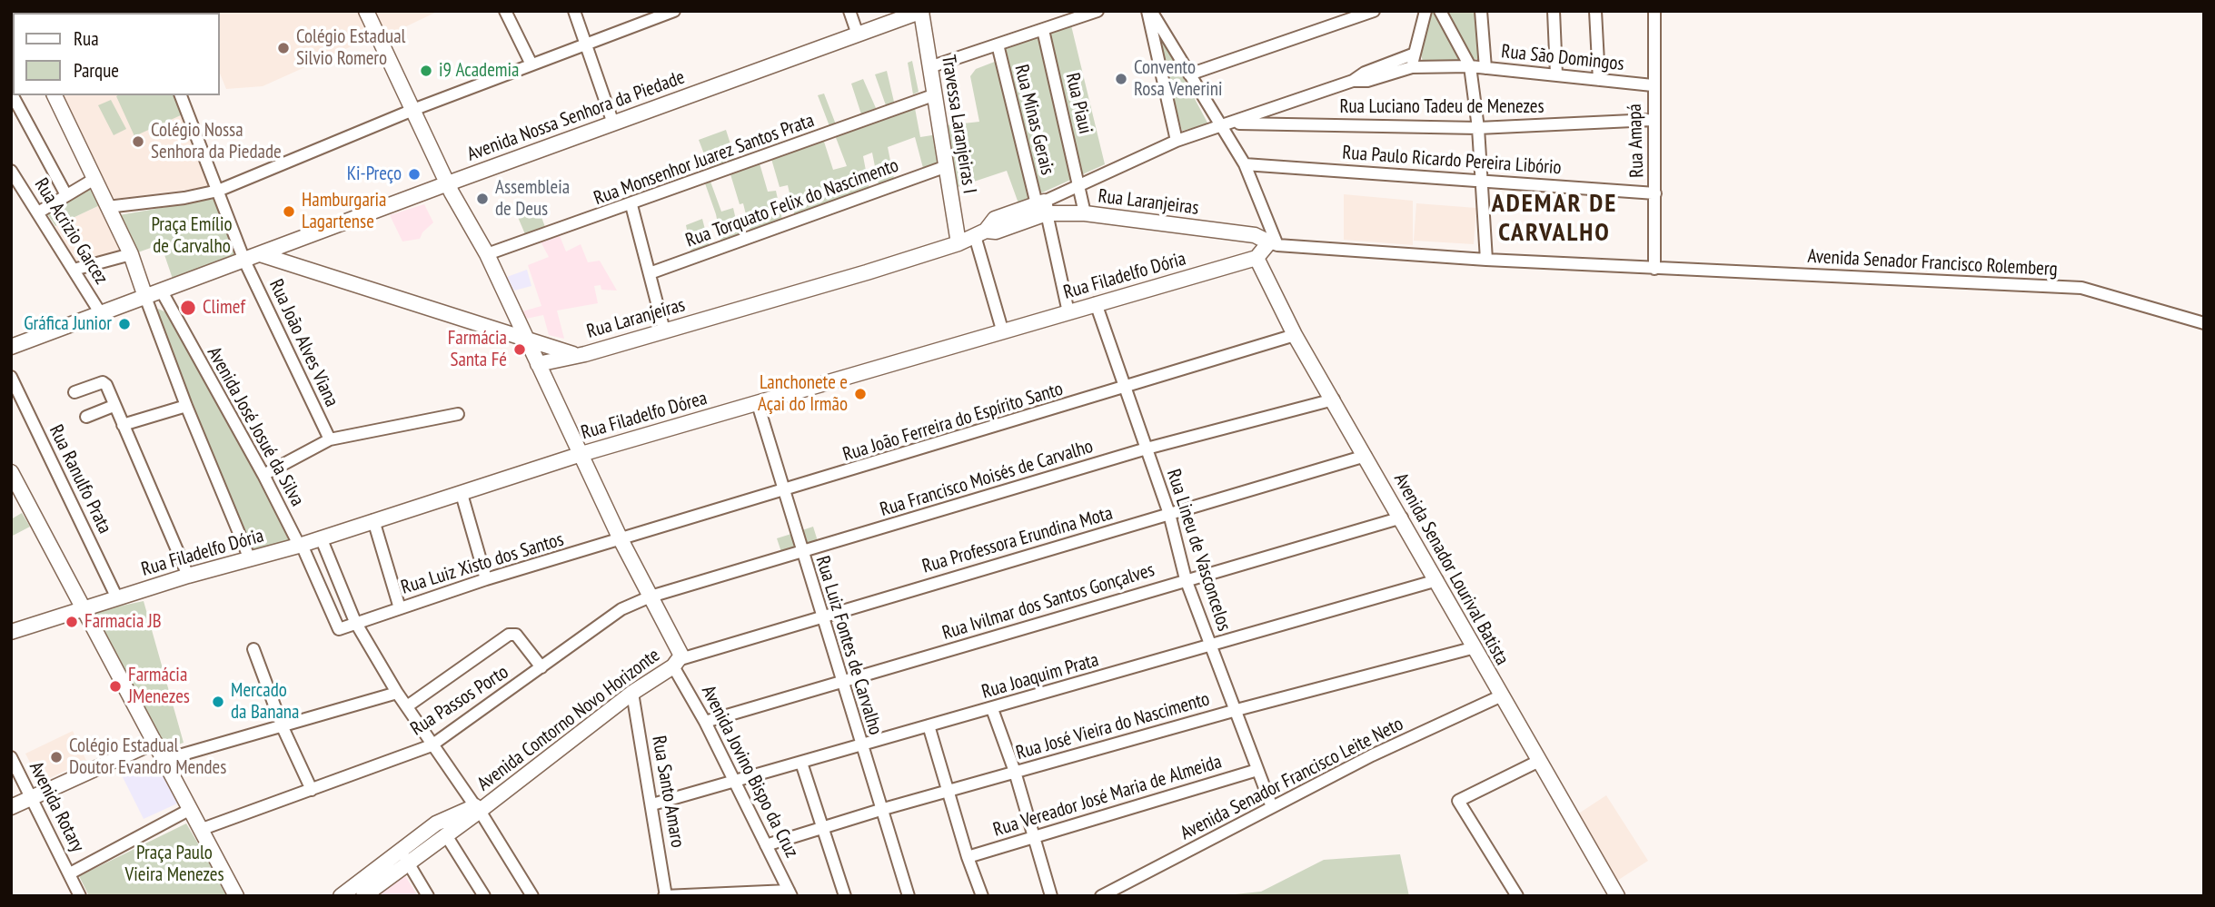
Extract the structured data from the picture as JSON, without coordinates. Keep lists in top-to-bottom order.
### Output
{
  "streets": {
    "street": [
      "Rua São Domingos",
      "Rua Piaui",
      "Rua Luciano Tadeu de Menezes",
      "Avenida Nossa Senhora da Piedade",
      "Rua Minas Gerais",
      "Travessa Laranjeiras I",
      "Rua Amapá",
      "Rua Monsenhor Juarez Santos Prata",
      "Rua Paulo Ricardo Pereira Libório",
      "Rua Laranjeiras",
      "Rua Torquato Felix do Nascimento",
      "Rua Acrizio Garcez",
      "Avenida Senador Francisco Rolemberg",
      "Rua Filadelfo Dória",
      "Rua João Alves Viana",
      "Rua Filadelfo Dórea",
      "Rua João Ferreira do Espírito Santo",
      "Avenida José Josué da Silva",
      "Rua Francisco Moisés de Carvalho",
      "Rua Ranulfo Prata",
      "Rua Professora Erundina Mota",
      "Rua Lineu de Vasconcelos",
      "Rua Luiz Xisto dos Santos",
      "Avenida Senador Lourival Batista",
      "Rua Ivilmar dos Santos Gonçalves",
      "Rua Luiz Fontes de Carvalho",
      "Rua Joaquim Prata",
      "Rua Passos Porto",
      "Avenida Contorno Novo Horizonte",
      "Rua José Vieira do Nascimento",
      "Avenida Jovino Bispo da Cruz",
      "Avenida Senador Francisco Leite Neto",
      "Rua Santo Amaro",
      "Rua Vereador José Maria de Almeida",
      "Avenida Rotary"
    ]
  },
  "crossings": [
    ["Rua São Domingos", "Rua Amapá"],
    ["Rua Piaui", "Rua Laranjeiras"],
    ["Rua Luciano Tadeu de Menezes", "Rua Amapá"],
    ["Avenida Nossa Senhora da Piedade", "Travessa Laranjeiras I"],
    ["Avenida Nossa Senhora da Piedade", "Rua Laranjeiras"],
    ["Avenida Nossa Senhora da Piedade", "Rua Acrizio Garcez"],
    ["Avenida Nossa Senhora da Piedade", "Rua João Alves Viana"],
    ["Avenida Nossa Senhora da Piedade", "Avenida José Josué da Silva"],
    ["Avenida Nossa Senhora da Piedade", "Avenida Jovino Bispo da Cruz"],
    ["Rua Minas Gerais", "Rua Laranjeiras"],
    ["Rua Minas Gerais", "Rua Filadelfo Dória"],
    ["Travessa Laranjeiras I", "Rua Monsenhor Juarez Santos Prata"],
    ["Travessa Laranjeiras I", "Rua Laranjeiras"],
    ["Travessa Laranjeiras I", "Rua Torquato Felix do Nascimento"],
    ["Rua Amapá", "Rua Paulo Ricardo Pereira Libório"],
    ["Rua Amapá", "Avenida Senador Francisco Rolemberg"],
    ["Rua Monsenhor Juarez Santos Prata", "Avenida Jovino Bispo da Cruz"],
    ["Rua Laranjeiras", "Avenida Senador Francisco Rolemberg"],
    ["Rua Laranjeiras", "Avenida Jovino Bispo da Cruz"],
    ["Rua Filadelfo Dória", "Rua Filadelfo Dórea"],
    ["Rua Filadelfo Dória", "Avenida José Josué da Silva"],
    ["Rua Filadelfo Dória", "Rua Ranulfo Prata"],
    ["Rua Filadelfo Dória", "Rua Lineu de Vasconcelos"],
    ["Rua Filadelfo Dória", "Avenida Senador Lourival Batista"],
    ["Rua Filadelfo Dórea", "Avenida José Josué da Silva"],
    ["Rua Filadelfo Dórea", "Rua Luiz Fontes de Carvalho"],
    ["Rua Filadelfo Dórea", "Avenida Jovino Bispo da Cruz"],
    ["Rua João Ferreira do Espírito Santo", "Rua Lineu de Vasconcelos"],
    ["Rua João Ferreira do Espírito Santo", "Rua Luiz Xisto dos Santos"],
    ["Rua João Ferreira do Espírito Santo", "Avenida Senador Lourival Batista"],
    ["Rua João Ferreira do Espírito Santo", "Rua Luiz Fontes de Carvalho"],
    ["Rua João Ferreira do Espírito Santo", "Avenida Jovino Bispo da Cruz"],
    ["Avenida José Josué da Silva", "Rua Luiz Xisto dos Santos"],
    ["Rua Francisco Moisés de Carvalho", "Rua Lineu de Vasconcelos"],
    ["Rua Francisco Moisés de Carvalho", "Avenida Senador Lourival Batista"],
    ["Rua Francisco Moisés de Carvalho", "Rua Luiz Fontes de Carvalho"],
    ["Rua Francisco Moisés de Carvalho", "Rua Passos Porto"],
    ["Rua Francisco Moisés de Carvalho", "Avenida Jovino Bispo da Cruz"],
    ["Rua Professora Erundina Mota", "Rua Lineu de Vasconcelos"],
    ["Rua Professora Erundina Mota", "Avenida Senador Lourival Batista"],
    ["Rua Professora Erundina Mota", "Rua Luiz Fontes de Carvalho"],
    ["Rua Professora Erundina Mota", "Avenida Contorno Novo Horizonte"],
    ["Rua Professora Erundina Mota", "Avenida Jovino Bispo da Cruz"],
    ["Rua Lineu de Vasconcelos", "Rua Ivilmar dos Santos Gonçalves"],
    ["Rua Lineu de Vasconcelos", "Rua Joaquim Prata"],
    ["Rua Lineu de Vasconcelos", "Rua José Vieira do Nascimento"],
    ["Rua Lineu de Vasconcelos", "Avenida Senador Francisco Leite Neto"],
    ["Rua Lineu de Vasconcelos", "Rua Vereador José Maria de Almeida"],
    ["Rua Luiz Xisto dos Santos", "Avenida Jovino Bispo da Cruz"],
    ["Avenida Senador Lourival Batista", "Rua Ivilmar dos Santos Gonçalves"],
    ["Avenida Senador Lourival Batista", "Rua Joaquim Prata"],
    ["Avenida Senador Lourival Batista", "Rua José Vieira do Nascimento"],
    ["Avenida Senador Lourival Batista", "Avenida Senador Francisco Leite Neto"],
    ["Rua Ivilmar dos Santos Gonçalves", "Rua Luiz Fontes de Carvalho"],
    ["Rua Ivilmar dos Santos Gonçalves", "Avenida Jovino Bispo da Cruz"],
    ["Rua Luiz Fontes de Carvalho", "Rua Joaquim Prata"],
    ["Rua Luiz Fontes de Carvalho", "Rua José Vieira do Nascimento"],
    ["Rua Joaquim Prata", "Avenida Jovino Bispo da Cruz"],
    ["Rua Joaquim Prata", "Rua Santo Amaro"],
    ["Rua Passos Porto", "Avenida Jovino Bispo da Cruz"],
    ["Avenida Contorno Novo Horizonte", "Avenida Jovino Bispo da Cruz"],
    ["Avenida Contorno Novo Horizonte", "Rua Santo Amaro"],
    ["Rua José Vieira do Nascimento", "Avenida Jovino Bispo da Cruz"]
  ],
  "districts": ["ADEMAR DE CARVALHO"],
  "parks": ["Praça Emílio de Carvalho", "Praça Paulo Vieira Menezes"],
  "places": [
    "Colégio Estadual Silvio Romero",
    "i9 Academia",
    "Convento Rosa Venerini",
    "Colégio Nossa Senhora da Piedade",
    "Ki-Preço",
    "Assembleia de Deus",
    "Hamburgaria Lagartense",
    "Climef",
    "Gráfica Junior",
    "Farmácia Santa Fé",
    "Lanchonete e Açai do Irmão",
    "Farmacia JB",
    "Farmácia JMenezes",
    "Mercado da Banana",
    "Colégio Estadual Doutor Evandro Mendes"
  ],
  "legend": ["Rua", "Parque"]
}
